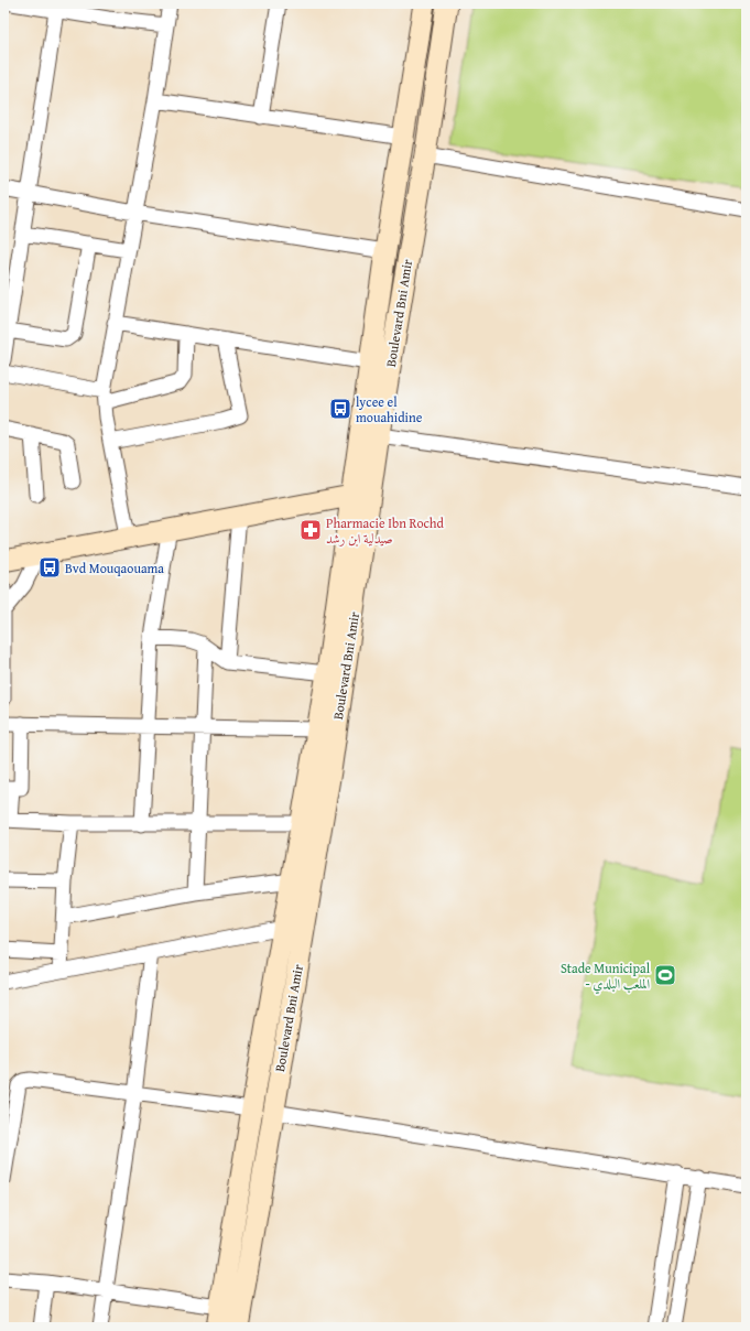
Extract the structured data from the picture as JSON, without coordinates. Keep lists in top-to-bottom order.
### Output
{
  "streets": {
    "main road": ["Boulevard Bni Amir"]
  },
  "places": {
    "bus stop": ["lycee el mouahidine", "Bvd Mouqaouama"],
    "pharmacy": ["Pharmacie Ibn Rochd صيدلية ابن رشد"],
    "sports": ["Stade Municipal - الملعب البلدي"]
  }
}
